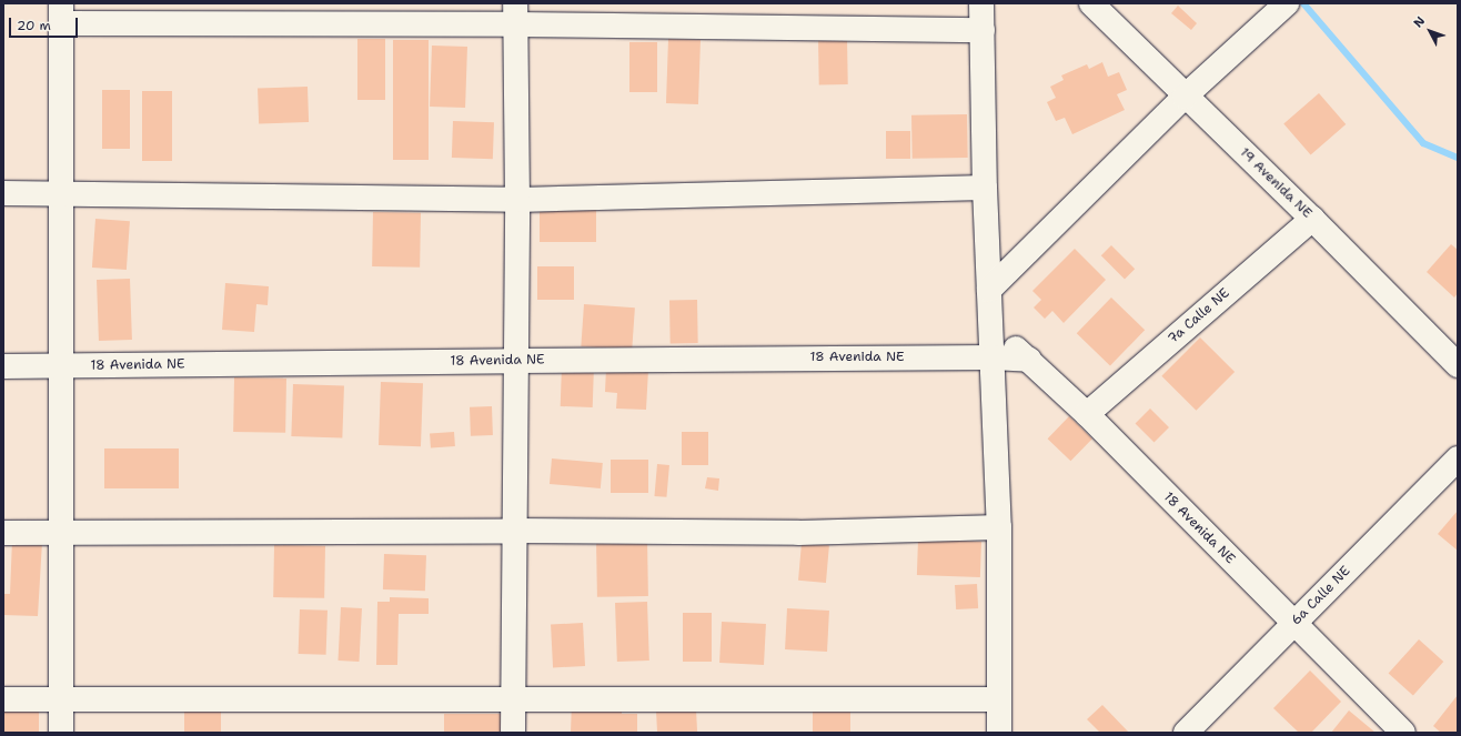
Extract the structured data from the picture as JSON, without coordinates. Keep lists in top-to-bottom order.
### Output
{
  "streets": {
    "street": [
      "19 Avenida NE",
      "7a Calle NE",
      "18 Avenida NE",
      "6a Calle NE"
    ]
  },
  "crossings": [
    ["19 Avenida NE", "7a Calle NE"],
    ["7a Calle NE", "18 Avenida NE"],
    ["18 Avenida NE", "6a Calle NE"]
  ],
  "scale_bar": "20 m",
  "north": "top left"
}
